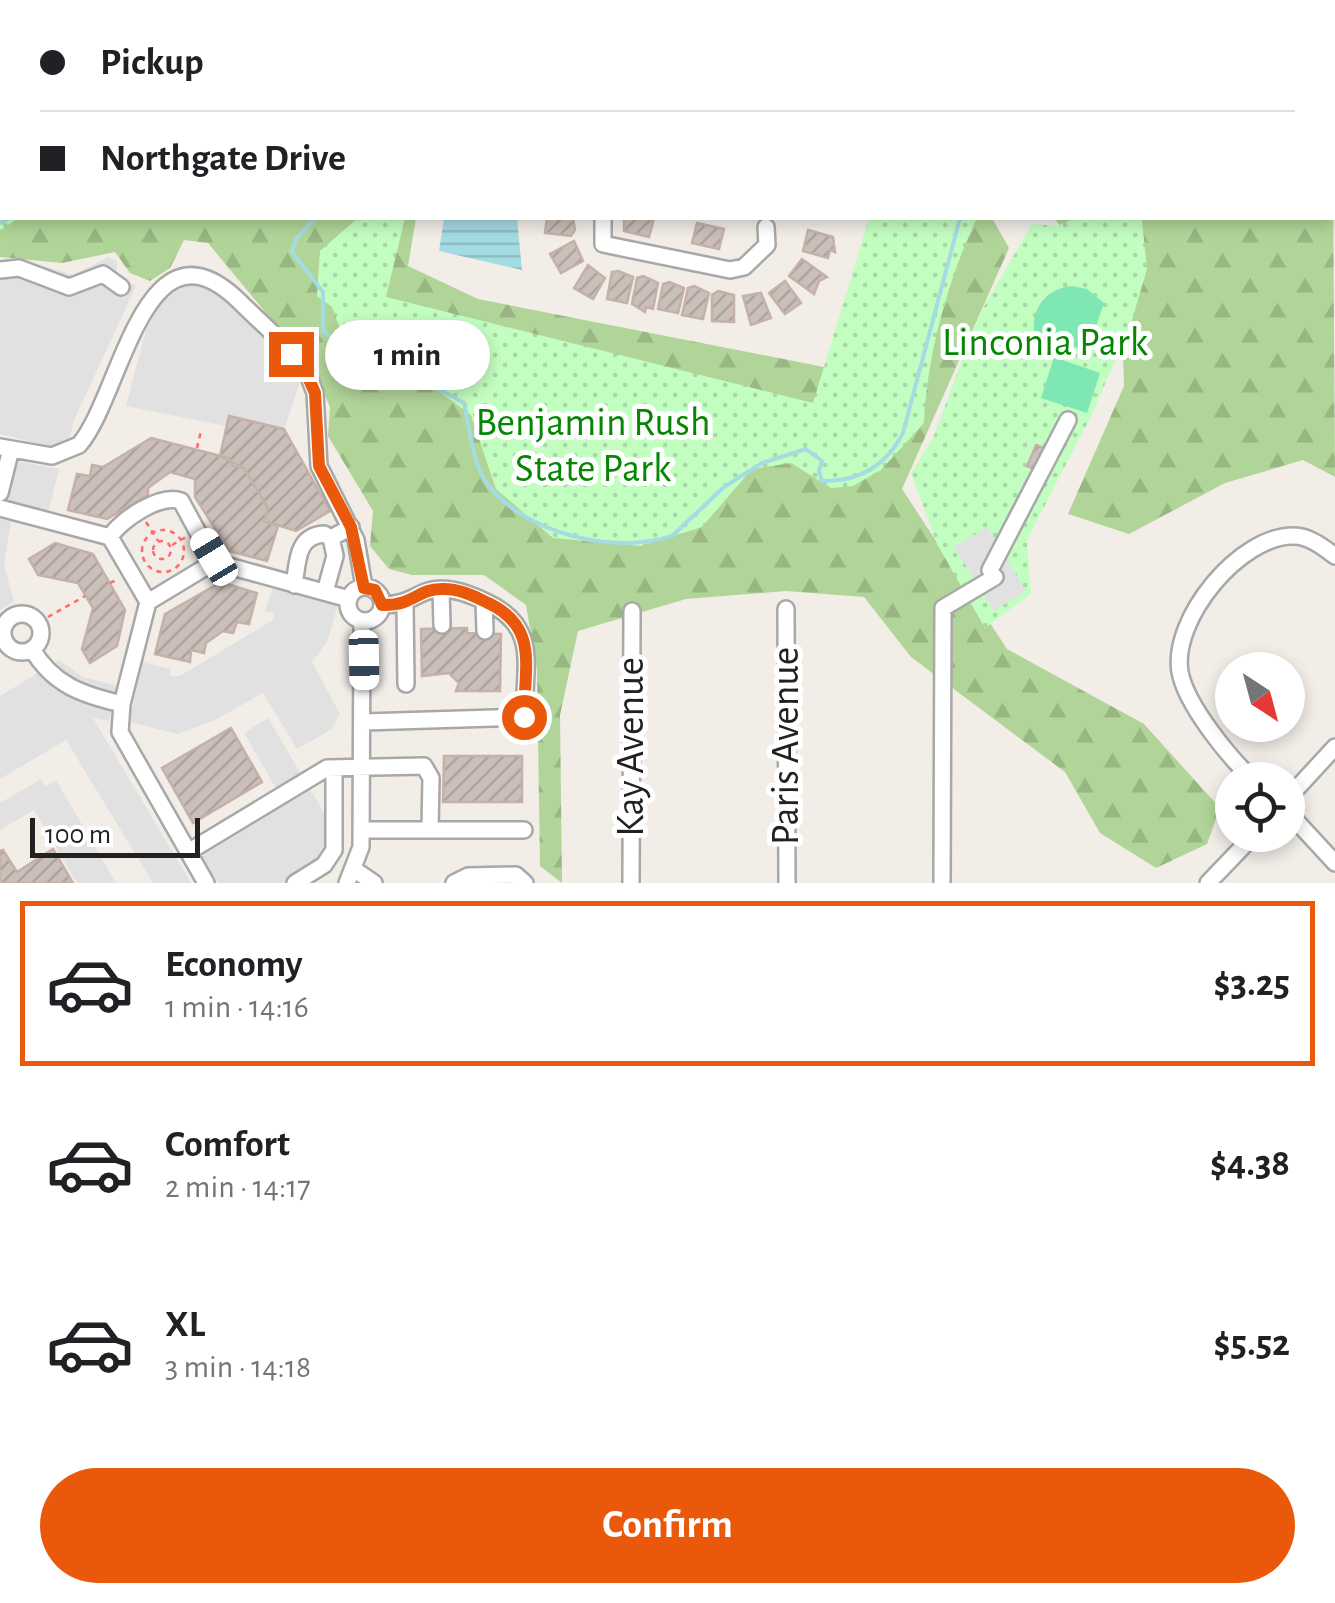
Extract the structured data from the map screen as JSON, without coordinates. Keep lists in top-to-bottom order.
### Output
{
  "streets": {
    "street": ["Paris Avenue", "Kay Avenue"]
  },
  "parks": ["Linconia Park", "Benjamin Rush State Park"],
  "scale_bar": "100 m",
  "north": "bottom right",
  "page": {
    "banner": ["Pickup", "Northgate Drive"],
    "bubble": "1 min",
    "scale": "100 m",
    "list": [
      {
        "name": "Economy",
        "note": "1 min · 14:16",
        "value": "$3.25"
      },
      {
        "name": "Comfort",
        "note": "2 min · 14:17",
        "value": "$4.38"
      },
      {
        "name": "XL",
        "note": "3 min · 14:18",
        "value": "$5.52"
      }
    ],
    "buttons": "Confirm"
  }
}
